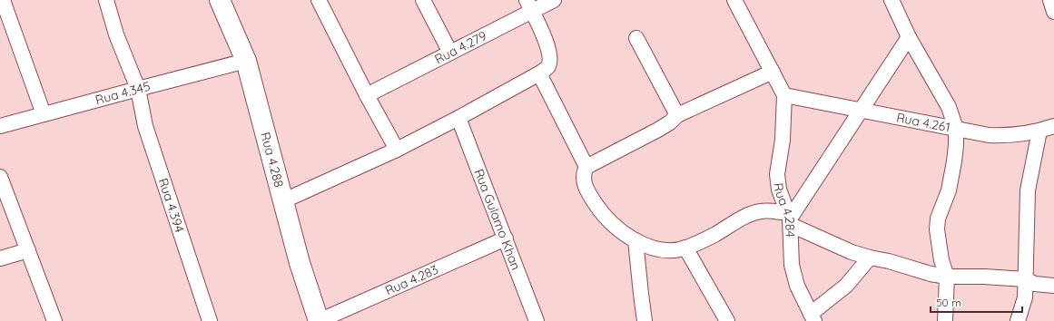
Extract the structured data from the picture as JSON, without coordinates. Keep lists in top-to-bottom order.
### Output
{
  "streets": {
    "street": [
      "Rua 4.279",
      "Rua 4.345",
      "Rua 4.261",
      "Rua 4.288",
      "Rua 4.394",
      "Rua 4.284",
      "Rua Gulamo Khan",
      "Rua 4.283"
    ]
  },
  "crossings": [
    ["Rua 4.345", "Rua 4.288"],
    ["Rua 4.345", "Rua 4.394"],
    ["Rua 4.261", "Rua 4.284"],
    ["Rua 4.288", "Rua 4.283"],
    ["Rua Gulamo Khan", "Rua 4.283"]
  ],
  "scale_bar": "50 m"
}
